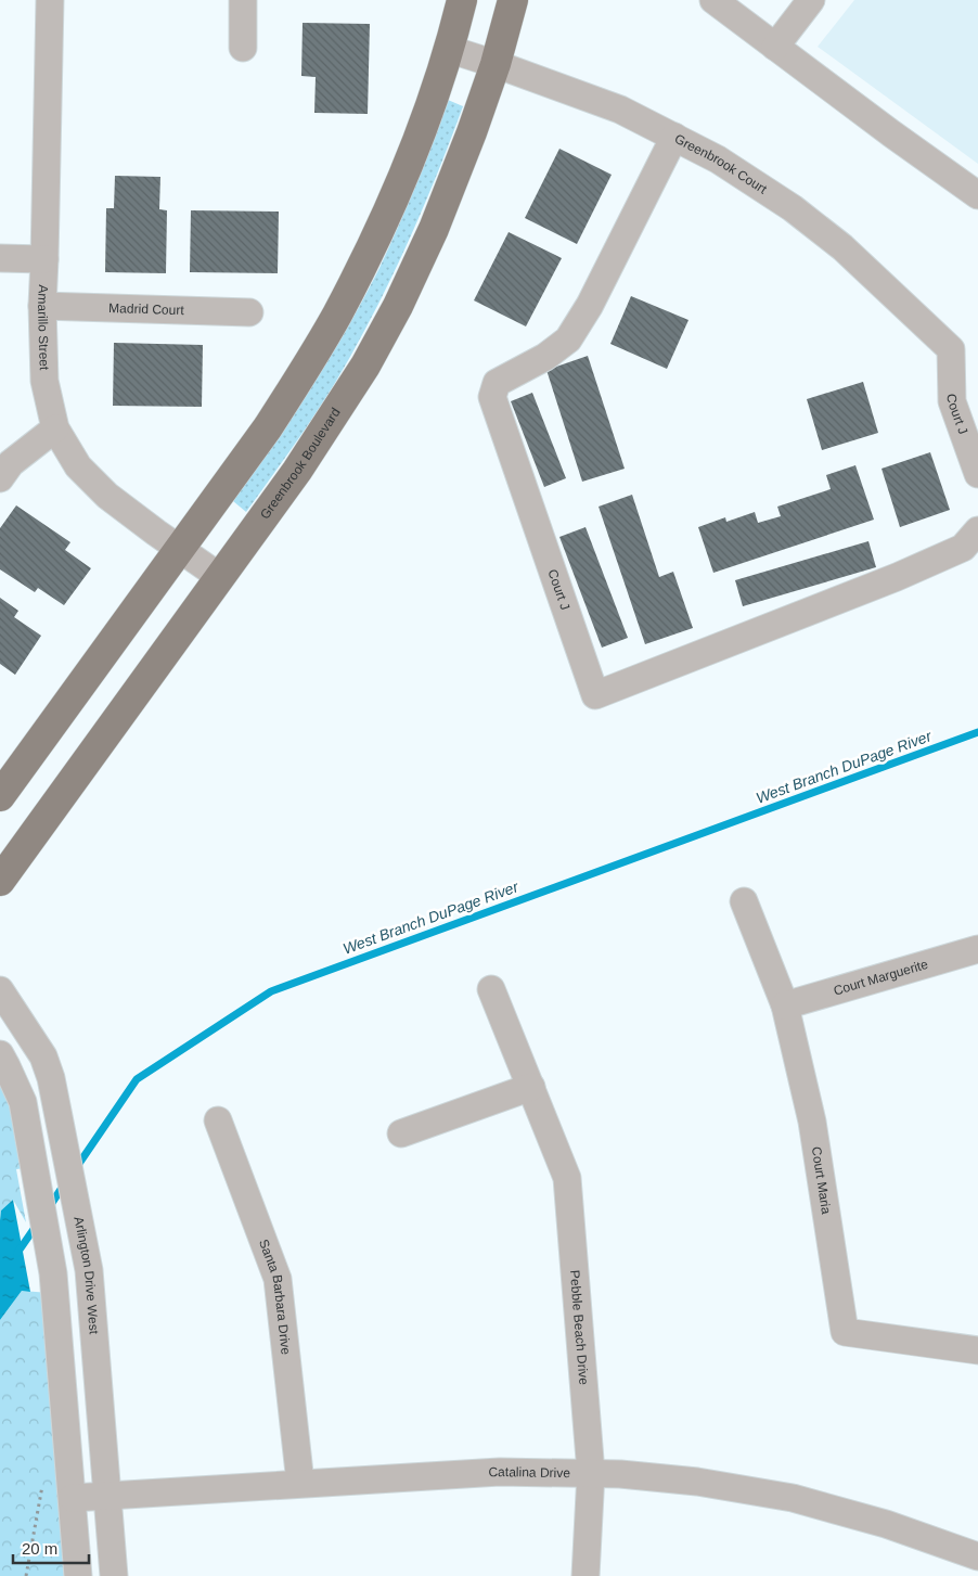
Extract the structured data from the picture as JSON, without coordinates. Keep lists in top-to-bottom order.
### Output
{
  "streets": {
    "main road": ["Greenbrook Boulevard"],
    "street": [
      "Greenbrook Court",
      "Madrid Court",
      "Amarillo Street",
      "Court J",
      "Court Marguerite",
      "Court Maria",
      "Arlington Drive West",
      "Santa Barbara Drive",
      "Pebble Beach Drive",
      "Catalina Drive"
    ]
  },
  "crossings": [
    ["Greenbrook Court", "Court J"],
    ["Greenbrook Court", "Greenbrook Boulevard"],
    ["Madrid Court", "Amarillo Street"],
    ["Amarillo Street", "Greenbrook Boulevard"],
    ["Court Marguerite", "Court Maria"],
    ["Arlington Drive West", "Catalina Drive"],
    ["Santa Barbara Drive", "Catalina Drive"],
    ["Pebble Beach Drive", "Catalina Drive"]
  ],
  "water": ["West Branch DuPage River"],
  "scale_bar": "20 m"
}
